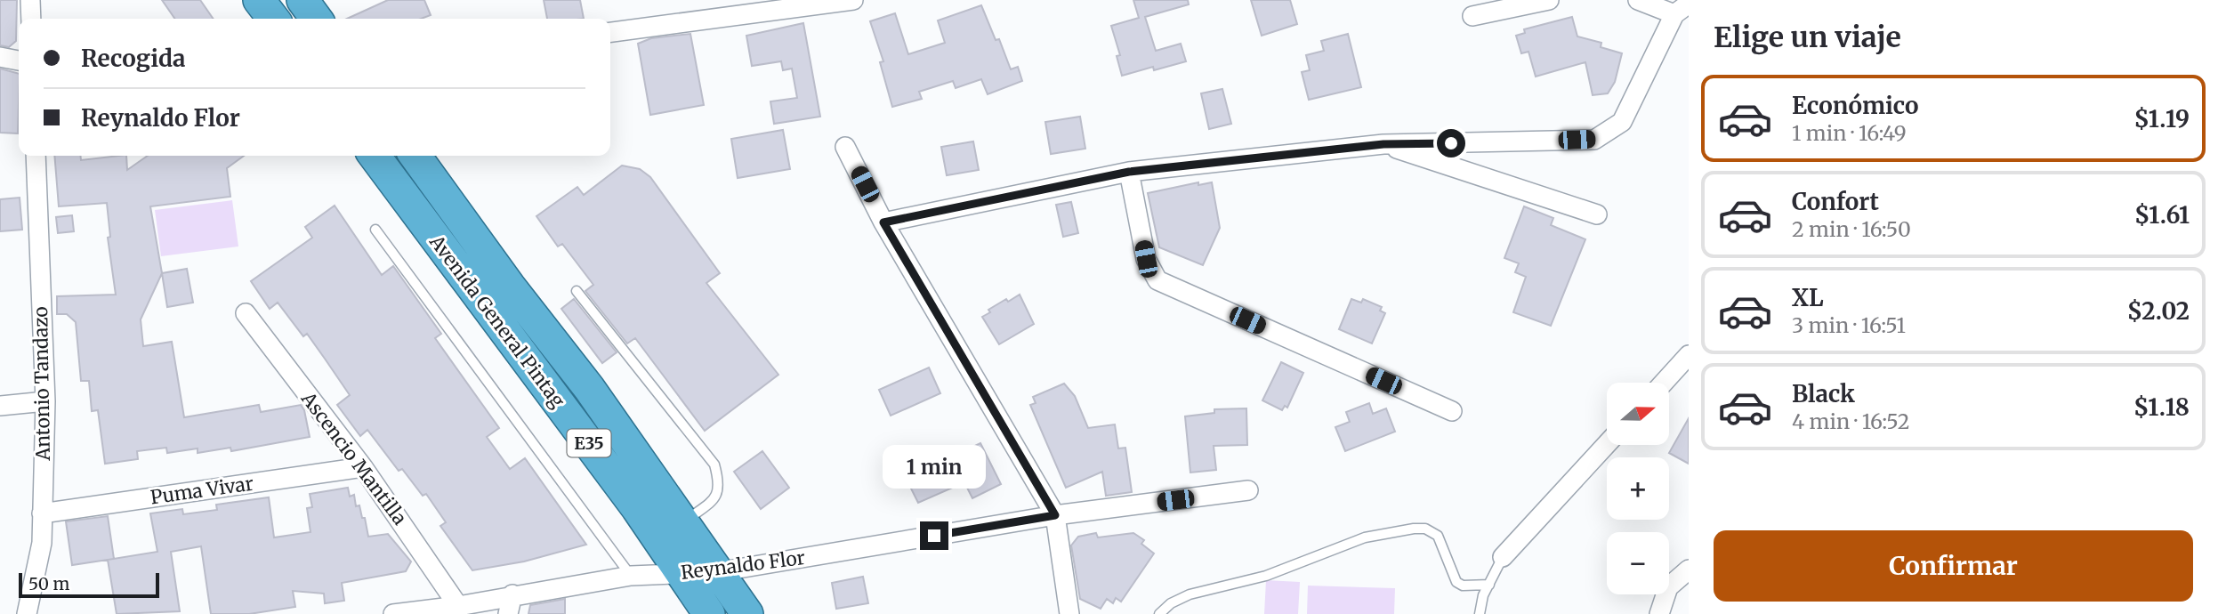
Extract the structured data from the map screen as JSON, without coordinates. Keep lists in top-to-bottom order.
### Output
{
  "streets": {
    "highway": ["Avenida General Pintag", "E35"],
    "street": [
      "Antonio Tandazo",
      "Ascencio Mantilla",
      "Puma Vivar",
      "Reynaldo Flor"
    ]
  },
  "crossings": [
    ["Avenida General Pintag", "Reynaldo Flor"],
    ["Antonio Tandazo", "Puma Vivar"],
    ["Ascencio Mantilla", "Puma Vivar"],
    ["Ascencio Mantilla", "Reynaldo Flor"]
  ],
  "scale_bar": "50 m",
  "north": "right",
  "page": {
    "heading": "Elige un viaje",
    "banner": ["Recogida", "Reynaldo Flor"],
    "list": [
      {
        "name": "Económico",
        "note": "1 min · 16:49",
        "value": "$1.19"
      },
      {
        "name": "Confort",
        "note": "2 min · 16:50",
        "value": "$1.61"
      },
      {
        "name": "XL",
        "note": "3 min · 16:51",
        "value": "$2.02"
      },
      {
        "name": "Black",
        "note": "4 min · 16:52",
        "value": "$1.18"
      }
    ],
    "map_buttons": ["+", "−"],
    "bubble": "1 min",
    "buttons": "Confirmar",
    "scale": "50 m"
  }
}
